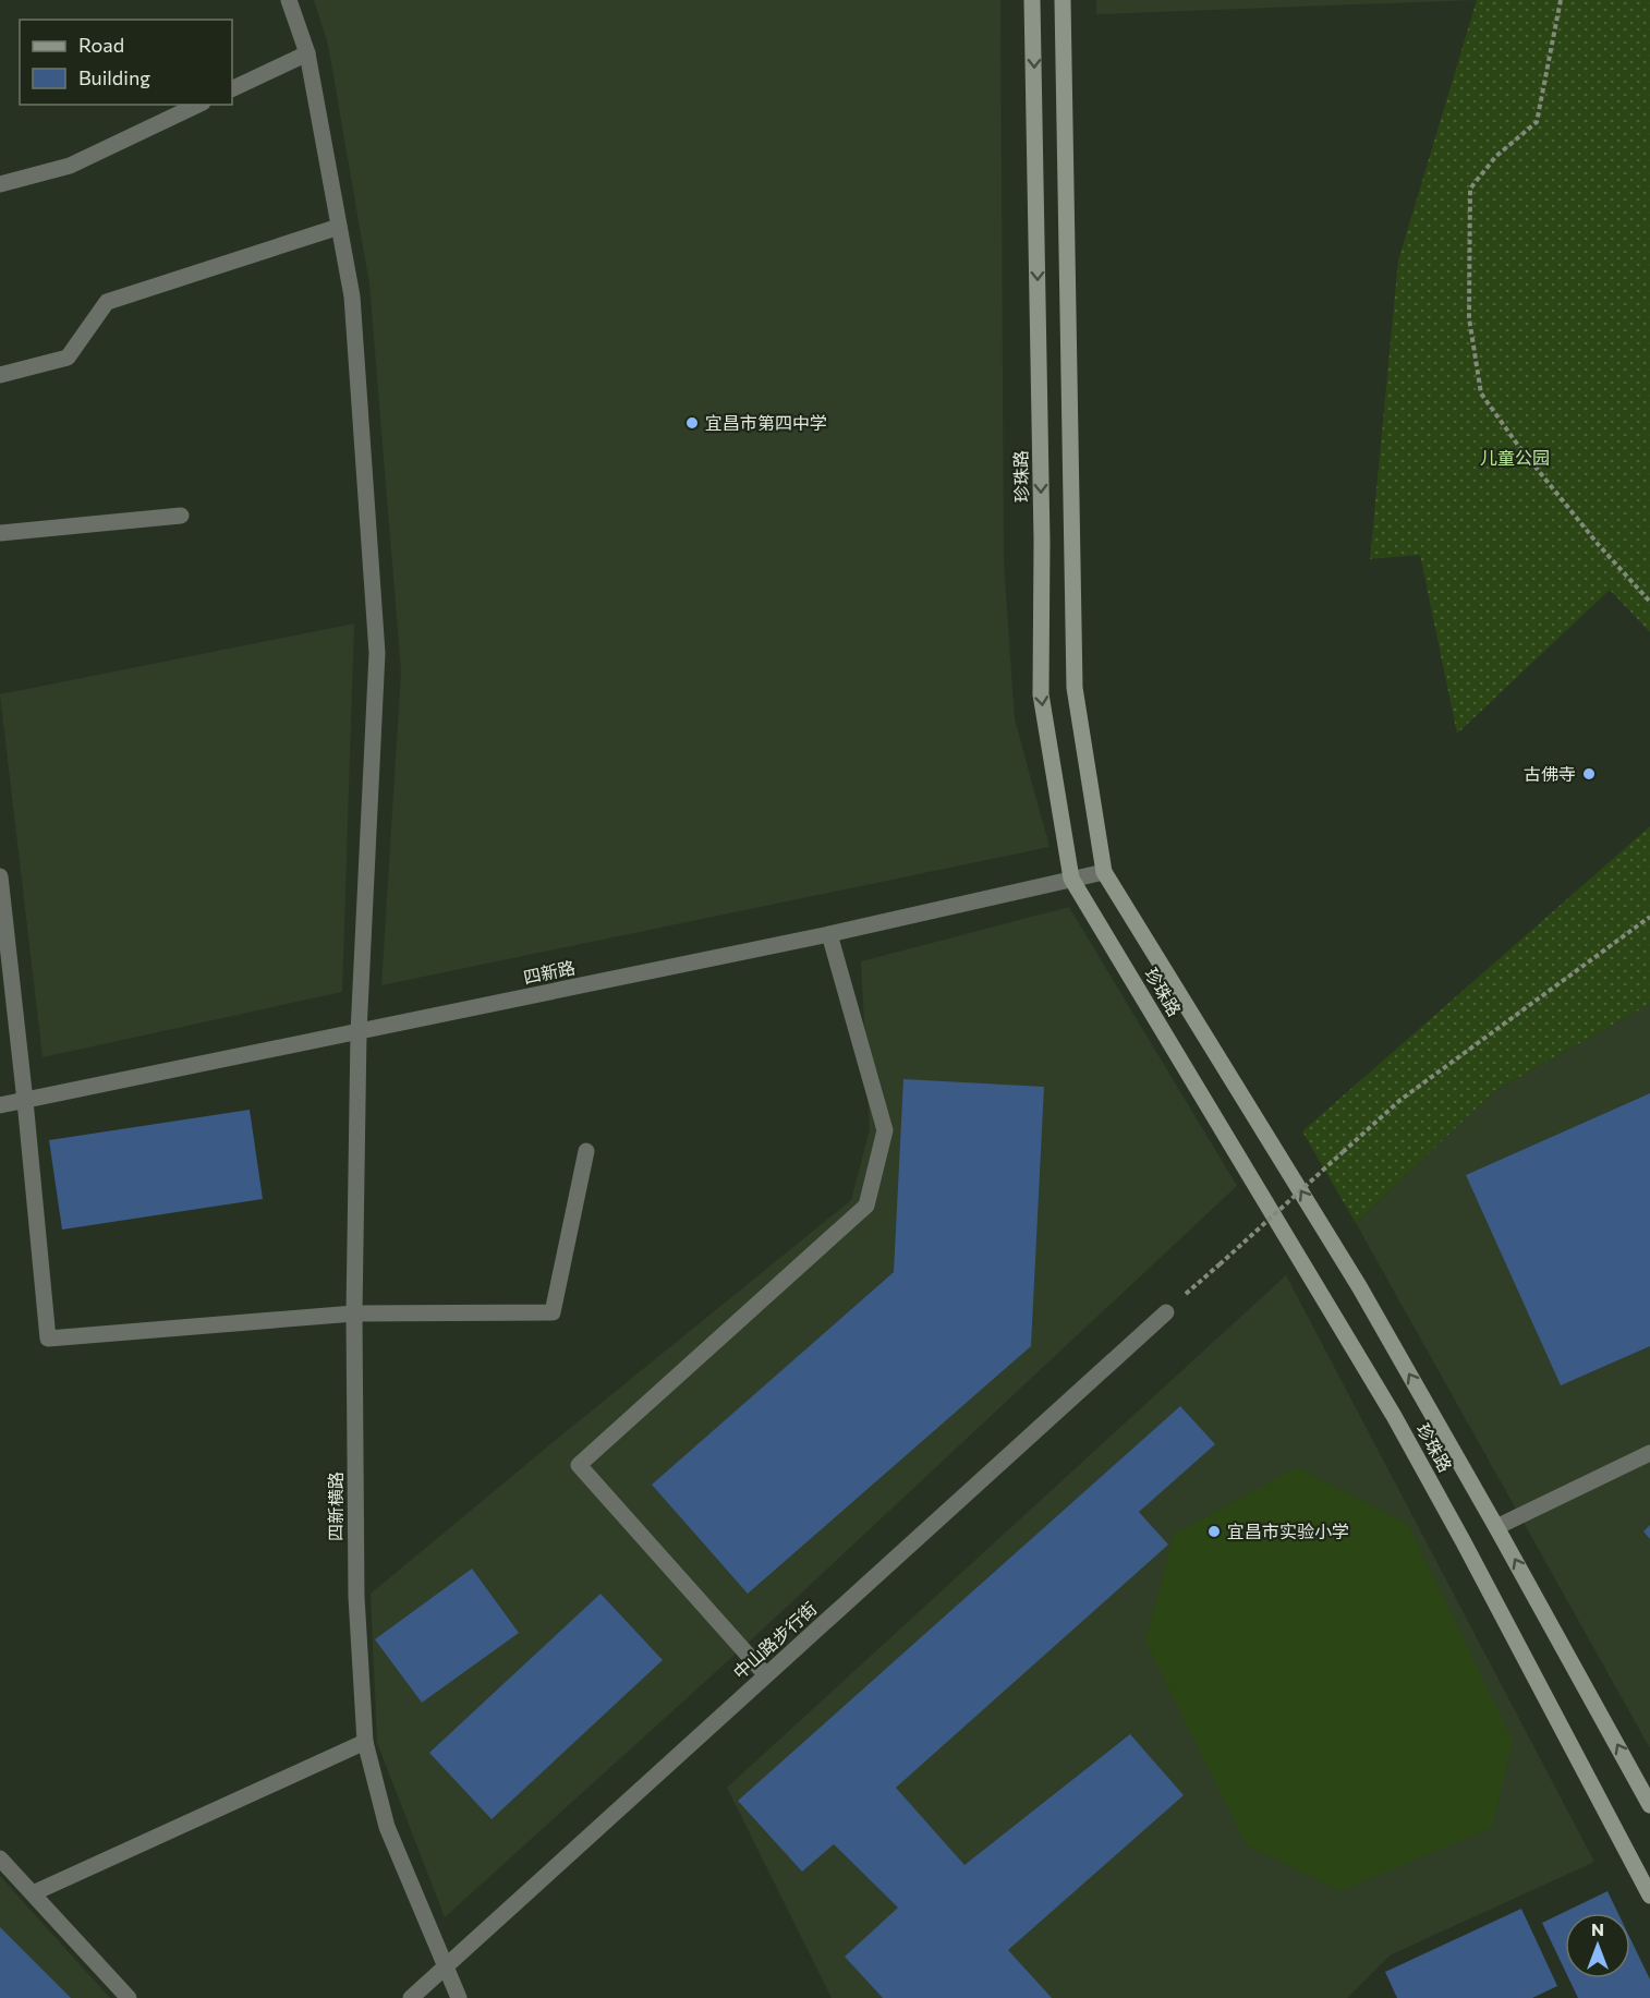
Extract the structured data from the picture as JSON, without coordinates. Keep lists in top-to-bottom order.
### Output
{
  "streets": {
    "main road": ["珍珠路"],
    "street": ["四新路", "四新横路", "中山路步行街"]
  },
  "crossings": [
    ["珍珠路", "四新路"],
    ["四新路", "四新横路"],
    ["四新横路", "中山路步行街"]
  ],
  "parks": ["儿童公园"],
  "places": ["宜昌市第四中学", "古佛寺", "宜昌市实验小学"],
  "legend": ["Road", "Building"],
  "north": "top"
}
